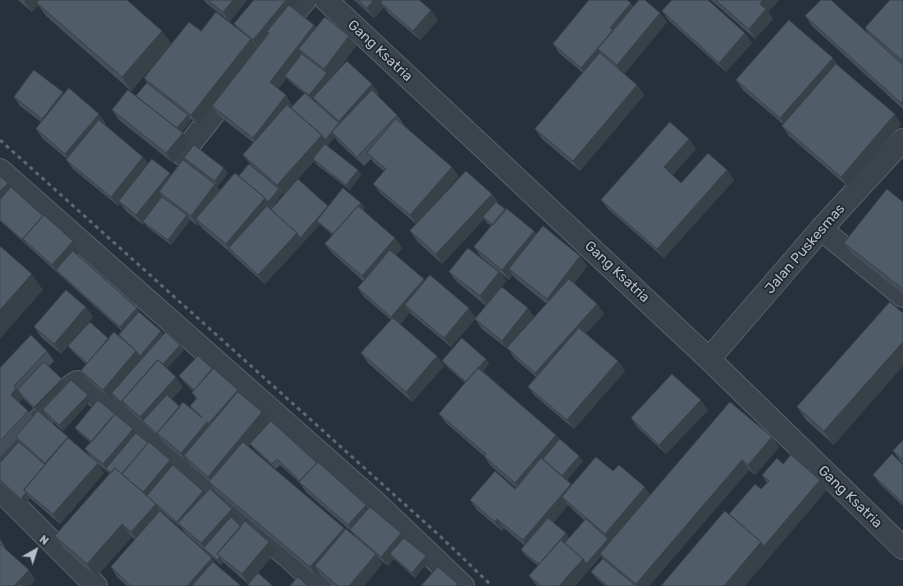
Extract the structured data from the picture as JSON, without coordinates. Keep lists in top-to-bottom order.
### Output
{
  "streets": {
    "street": ["Gang Ksatria", "Jalan Puskesmas"]
  },
  "crossings": [
    ["Gang Ksatria", "Jalan Puskesmas"]
  ],
  "north": "top right"
}
